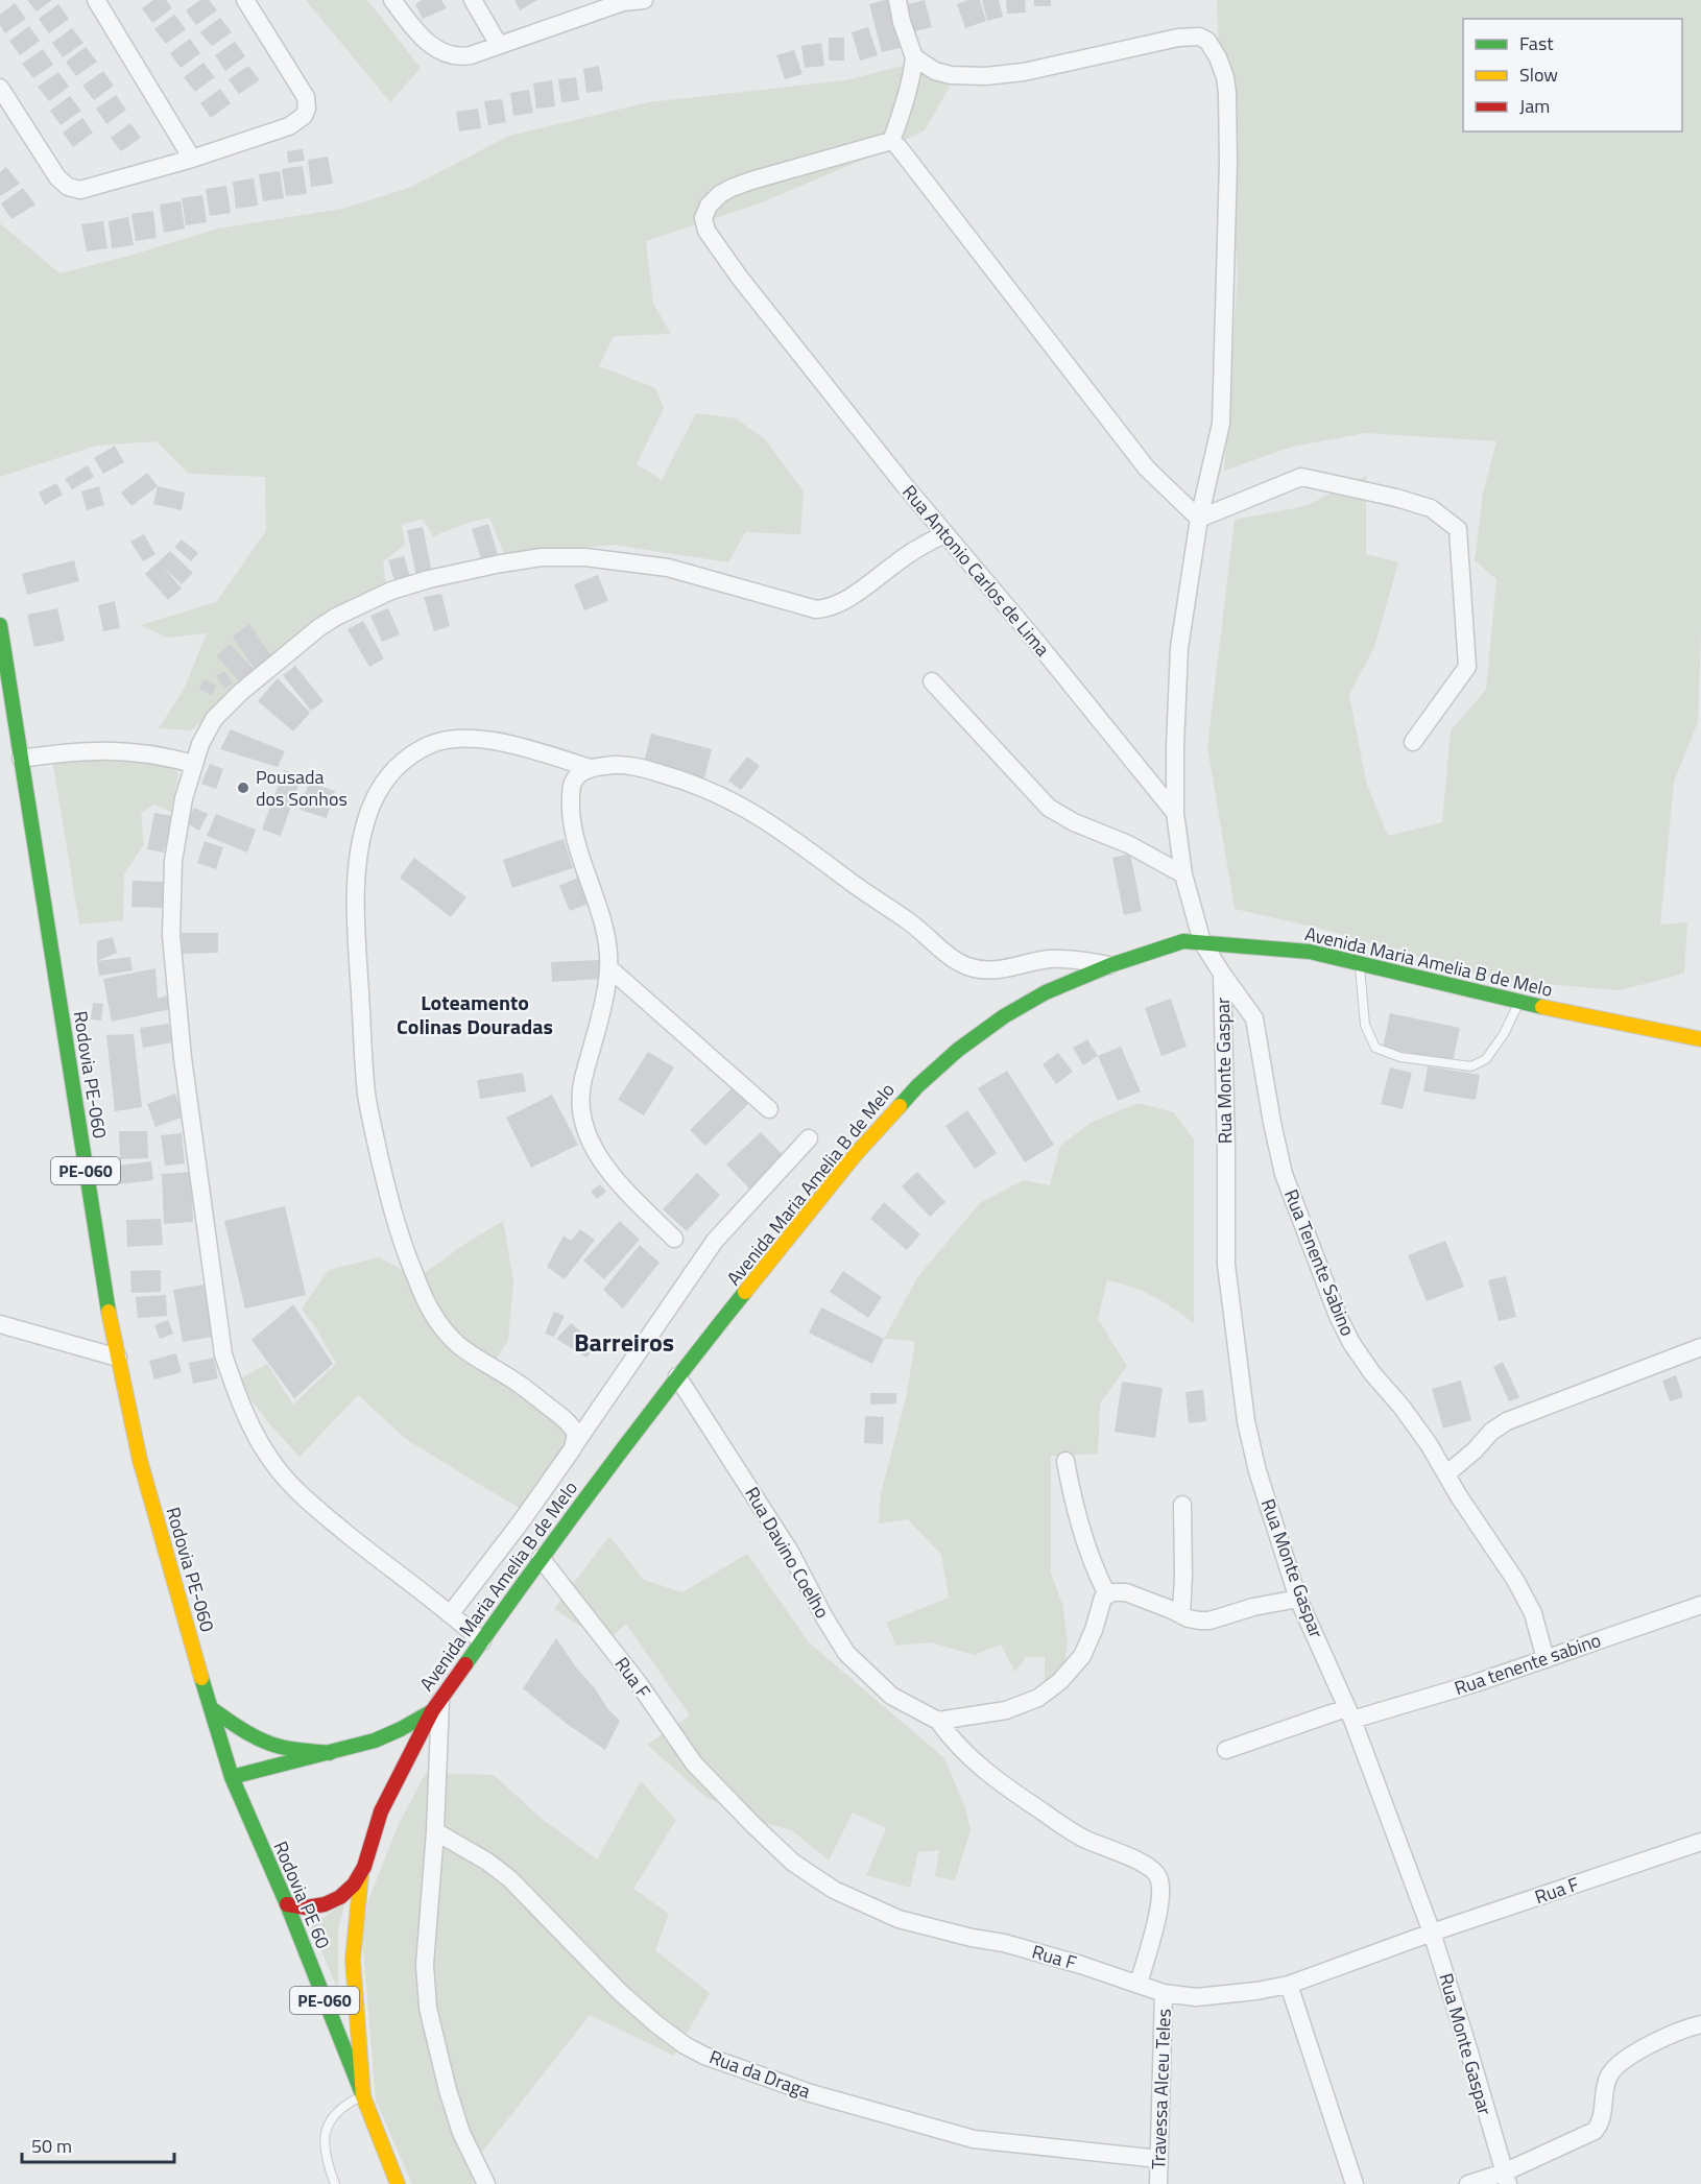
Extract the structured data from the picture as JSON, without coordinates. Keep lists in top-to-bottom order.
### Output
{
  "streets": {
    "street": [
      "Rua Antonio Carlos de Lima",
      "Avenida Maria Amelia B de Melo",
      "Rua Monte Gaspar",
      "Rodovia PE-060",
      "PE-060",
      "Rua Tenente Sabino",
      "Rua Davino Coelho",
      "Rua tenente sabino",
      "Rua F",
      "Rodovia PE 60",
      "Rua da Draga",
      "Travessa Alceu Teles"
    ]
  },
  "crossings": [
    ["Avenida Maria Amelia B de Melo", "Rua Monte Gaspar"],
    ["Avenida Maria Amelia B de Melo", "Rua Davino Coelho"],
    ["Avenida Maria Amelia B de Melo", "Rua F"],
    ["Avenida Maria Amelia B de Melo", "Rodovia PE 60"],
    ["Rua Monte Gaspar", "Rua Tenente Sabino"],
    ["Rua Monte Gaspar", "Rua tenente sabino"],
    ["Rua Monte Gaspar", "Rua F"],
    ["Rodovia PE-060", "Rodovia PE 60"],
    ["Rua Tenente Sabino", "Rua tenente sabino"],
    ["Rua F", "Travessa Alceu Teles"],
    ["Rua da Draga", "Travessa Alceu Teles"]
  ],
  "districts": ["Loteamento Colinas Douradas", "Barreiros"],
  "places": ["Pousada dos Sonhos"],
  "legend": ["Fast", "Slow", "Jam"],
  "scale_bar": "50 m"
}
